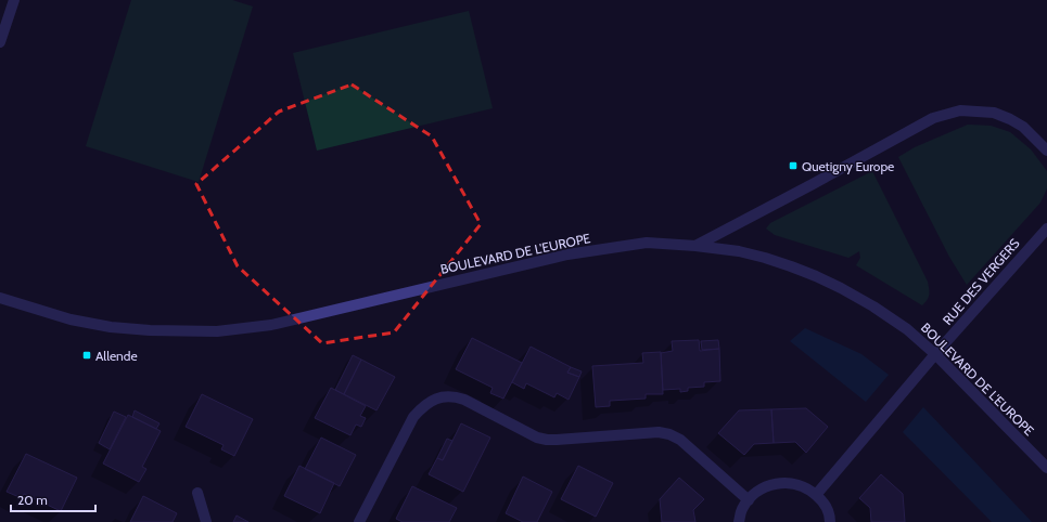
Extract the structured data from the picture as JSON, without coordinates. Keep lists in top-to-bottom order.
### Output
{
  "streets": {
    "street": ["BOULEVARD DE L'EUROPE", "RUE DES VERGERS"]
  },
  "crossings": [
    ["BOULEVARD DE L'EUROPE", "RUE DES VERGERS"]
  ],
  "places": {
    "transit": ["Quetigny Europe", "Allende"]
  },
  "scale_bar": "20 m"
}
